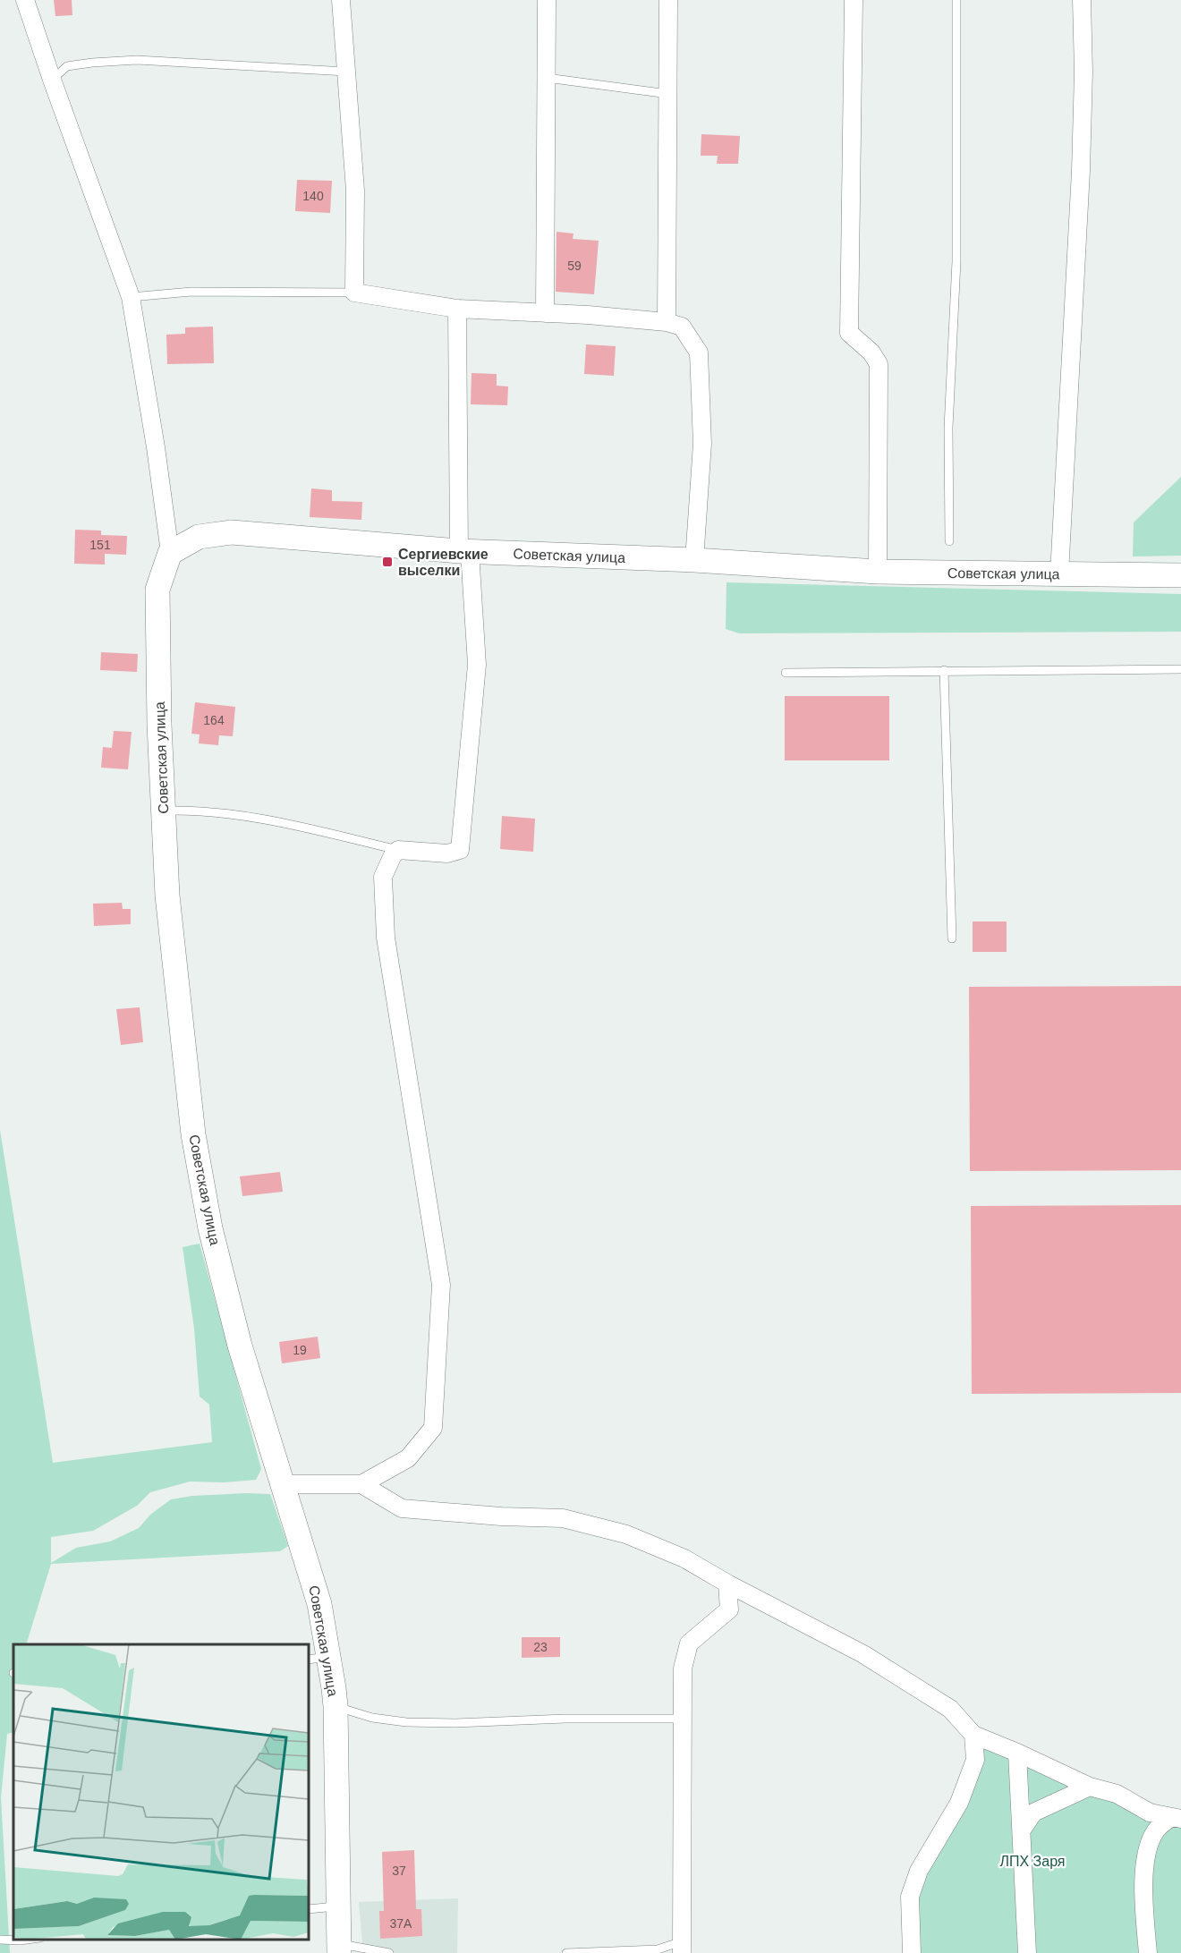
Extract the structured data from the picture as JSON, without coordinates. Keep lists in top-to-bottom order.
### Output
{
  "streets": {
    "street": ["Советская улица"]
  },
  "parks": ["ЛПХ Заря"],
  "places": {
    "transit": ["Сергиевские выселки"]
  },
  "house_numbers": [
    "140",
    "59",
    "151",
    "164",
    "19",
    "23",
    "37",
    "37А"
  ]
}
